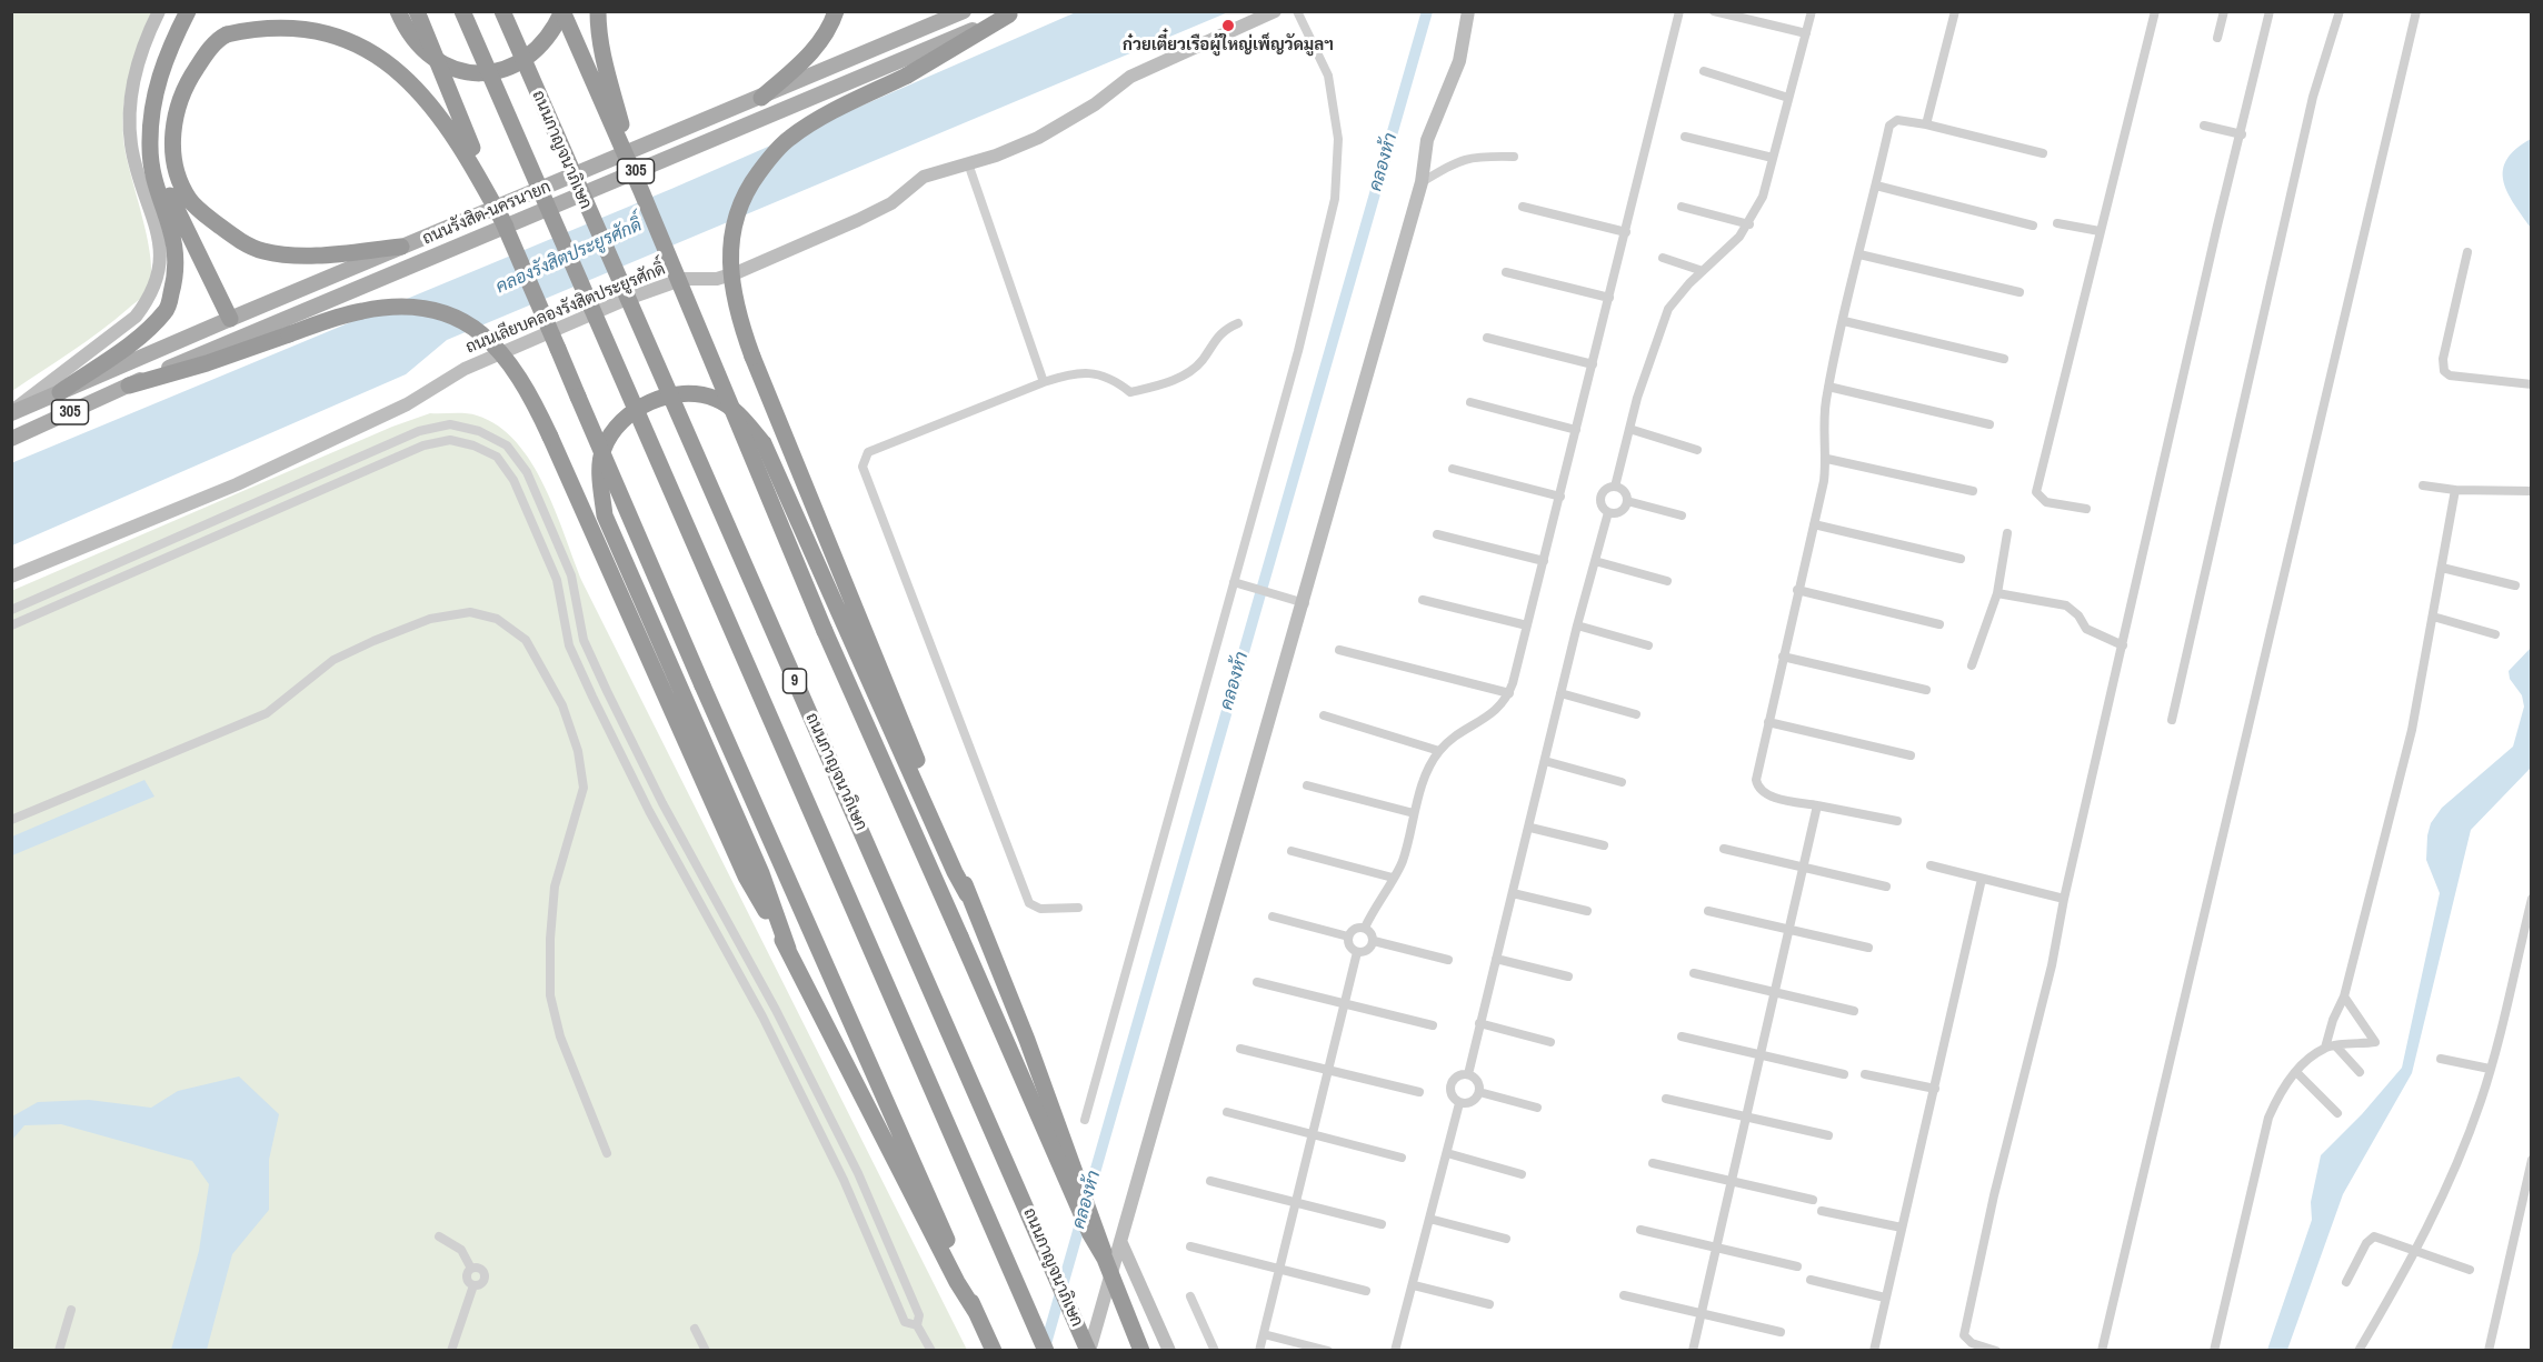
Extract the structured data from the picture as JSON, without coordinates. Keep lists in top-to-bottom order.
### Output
{
  "streets": {
    "highway": ["ถนนกาญจนาภิเษก", "9"],
    "main road": ["305", "ถนนรังสิต-นครนายก"],
    "street": ["ถนนเลียบคลองรังสิตประยูรศักดิ์"]
  },
  "water": ["คลองห้า", "คลองรังสิตประยูรศักดิ์"],
  "places": ["ก๋วยเตี๋ยวเรือผู้ใหญ่เพ็ญวัดมูลฯ"]
}
